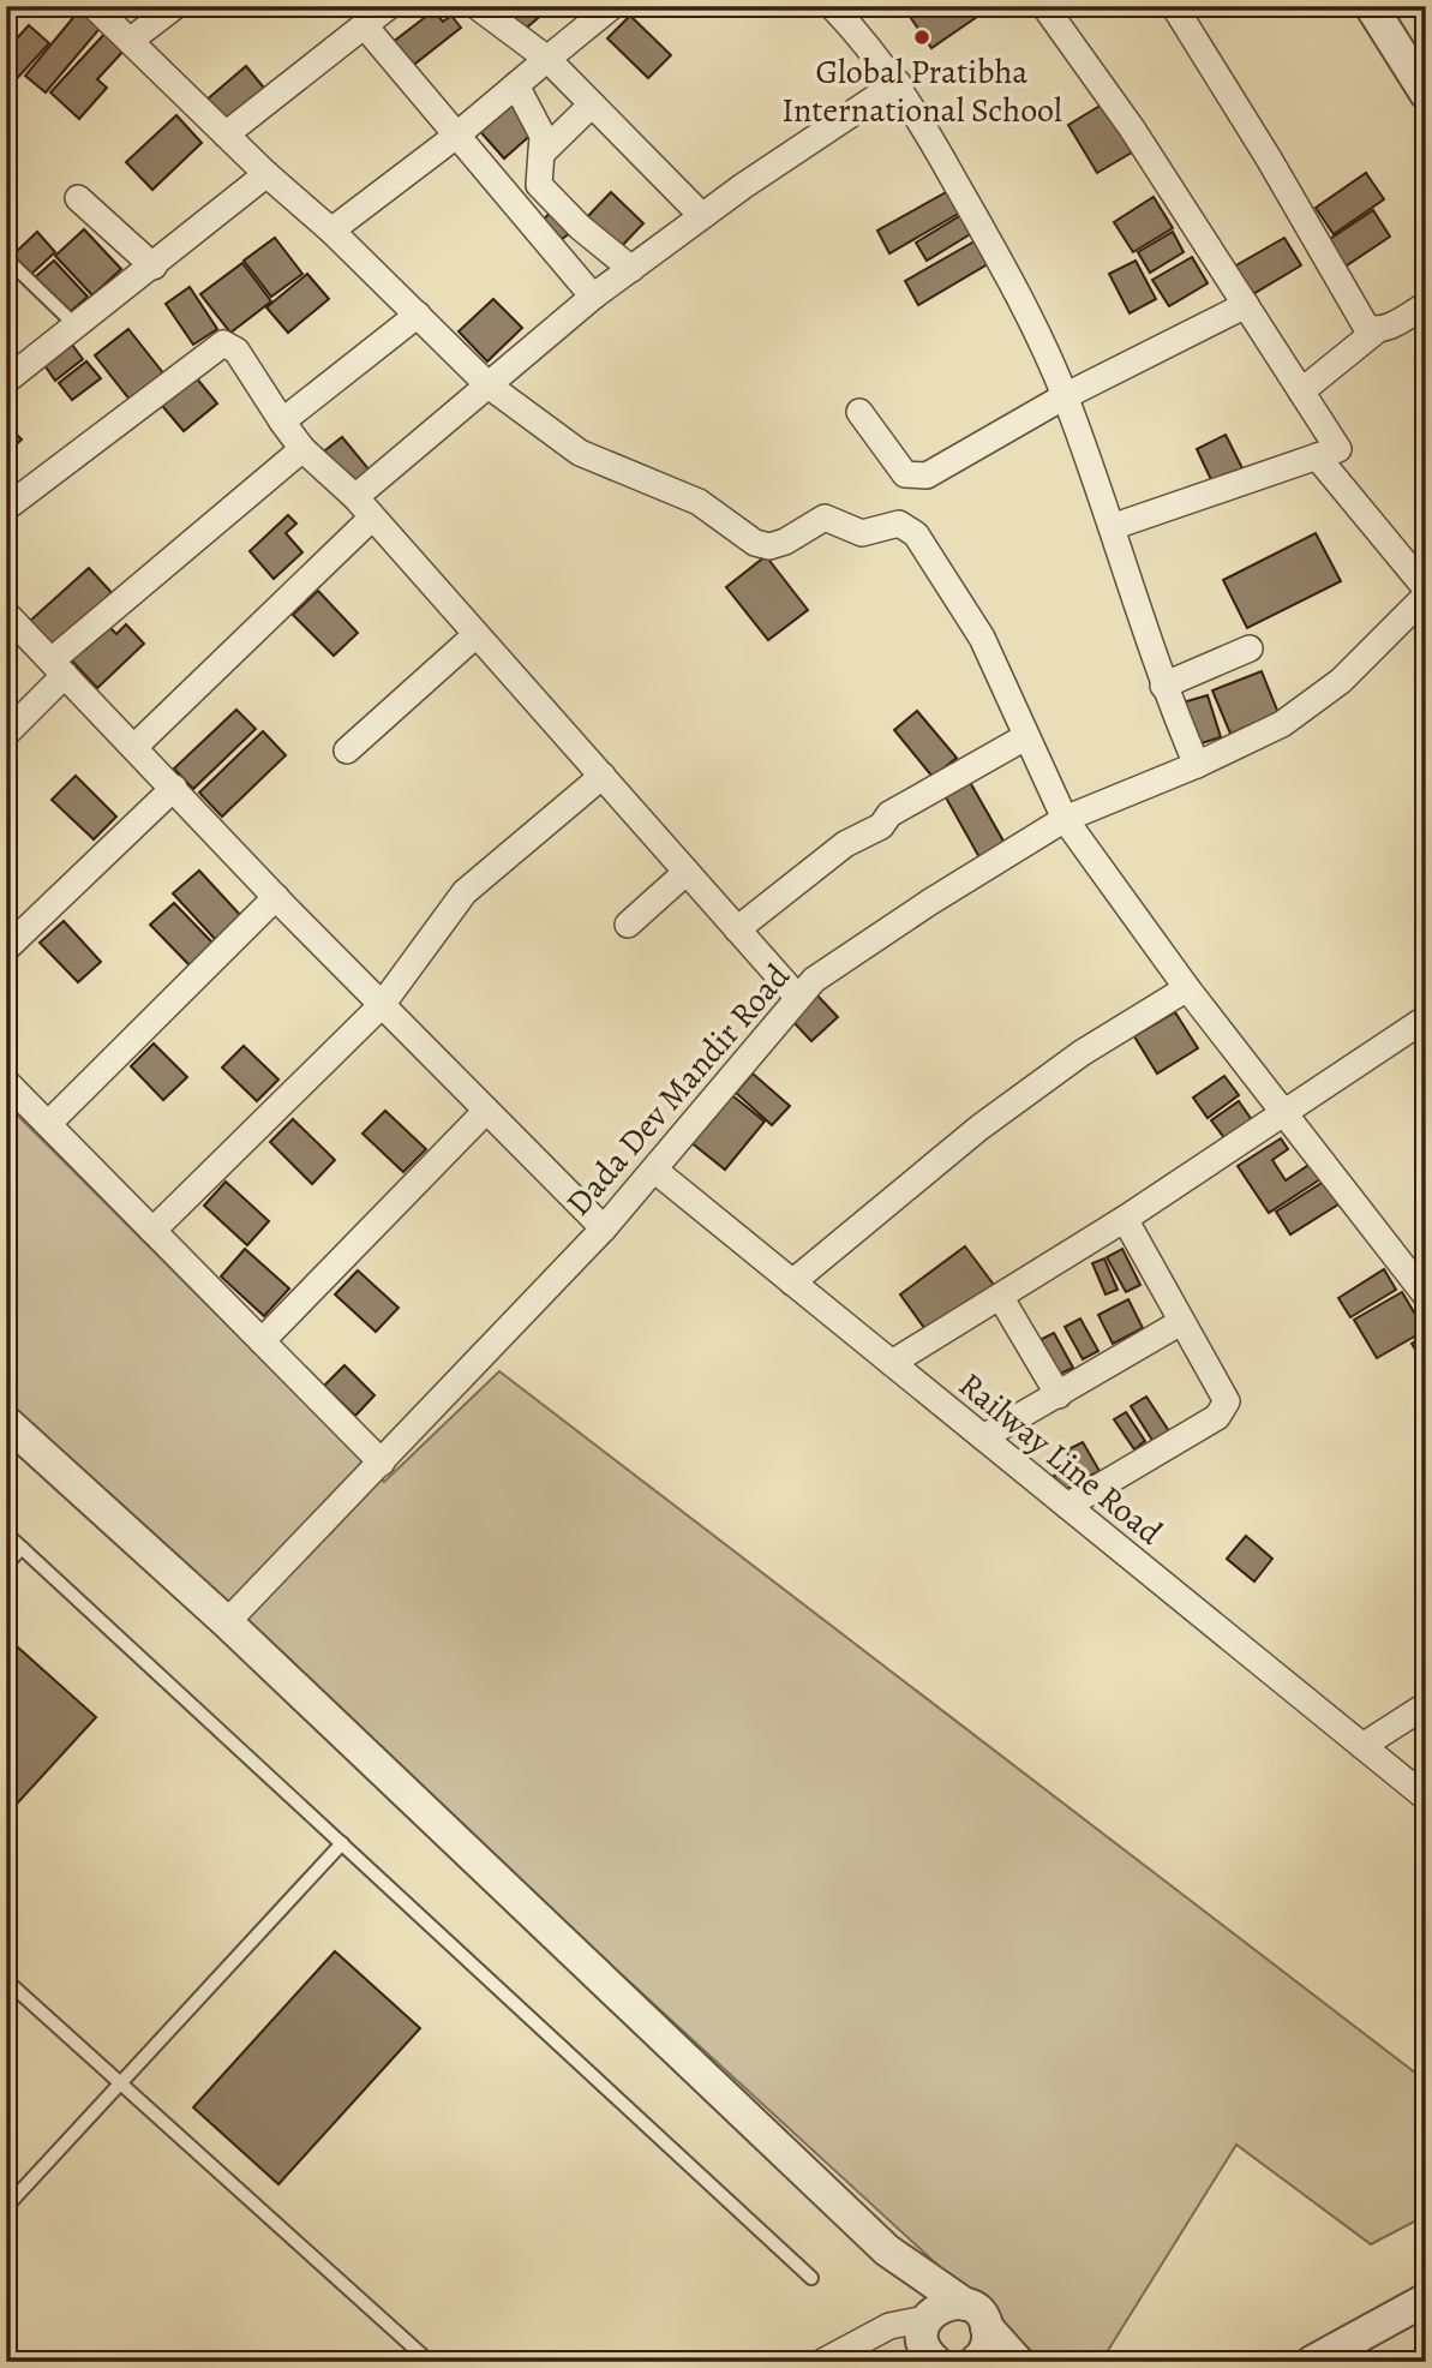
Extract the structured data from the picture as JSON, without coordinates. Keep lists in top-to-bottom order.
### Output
{
  "streets": {
    "street": ["Dada Dev Mandir Road", "Railway Line Road"]
  },
  "crossings": [
    ["Dada Dev Mandir Road", "Railway Line Road"]
  ],
  "places": ["Global Pratibha International School"]
}
